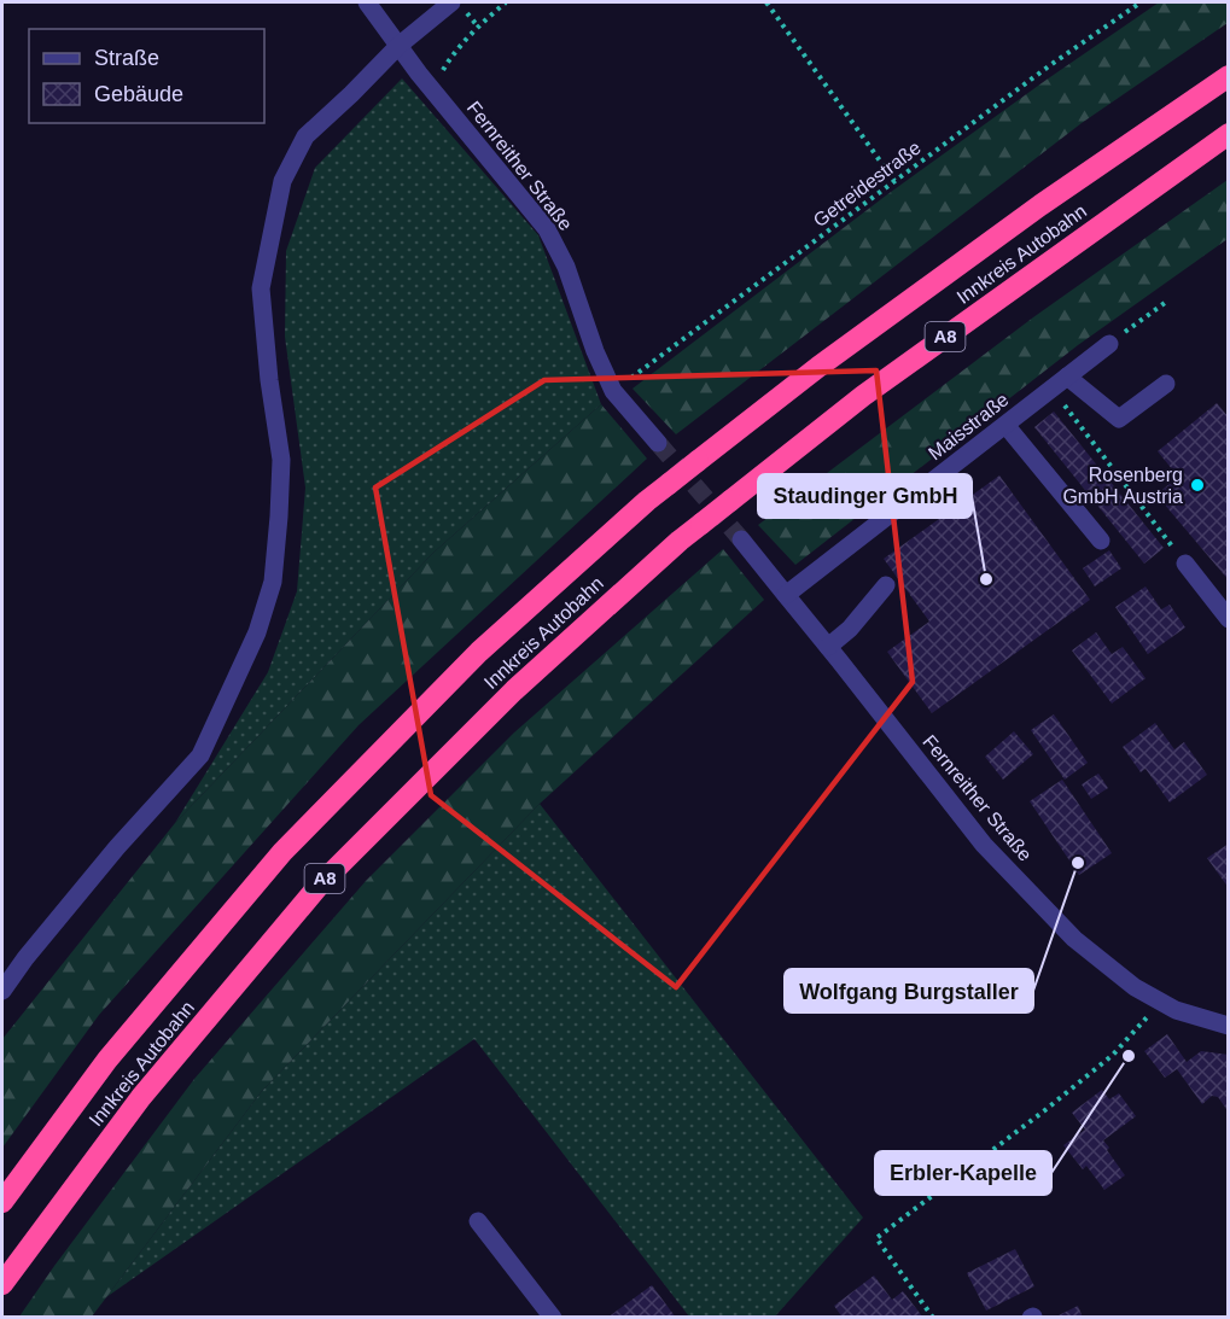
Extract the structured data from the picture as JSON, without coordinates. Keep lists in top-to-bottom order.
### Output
{
  "streets": {
    "highway": ["Innkreis Autobahn", "A8"],
    "street": ["Fernreither Straße", "Maisstraße"],
    "path": ["Getreidestraße"]
  },
  "crossings": [
    ["Fernreither Straße", "Getreidestraße"],
    ["Fernreither Straße", "Maisstraße"]
  ],
  "places": [
    "Rosenberg GmbH Austria",
    "Staudinger GmbH",
    "Wolfgang Burgstaller",
    "Erbler-Kapelle"
  ],
  "legend": ["Straße", "Gebäude"]
}
